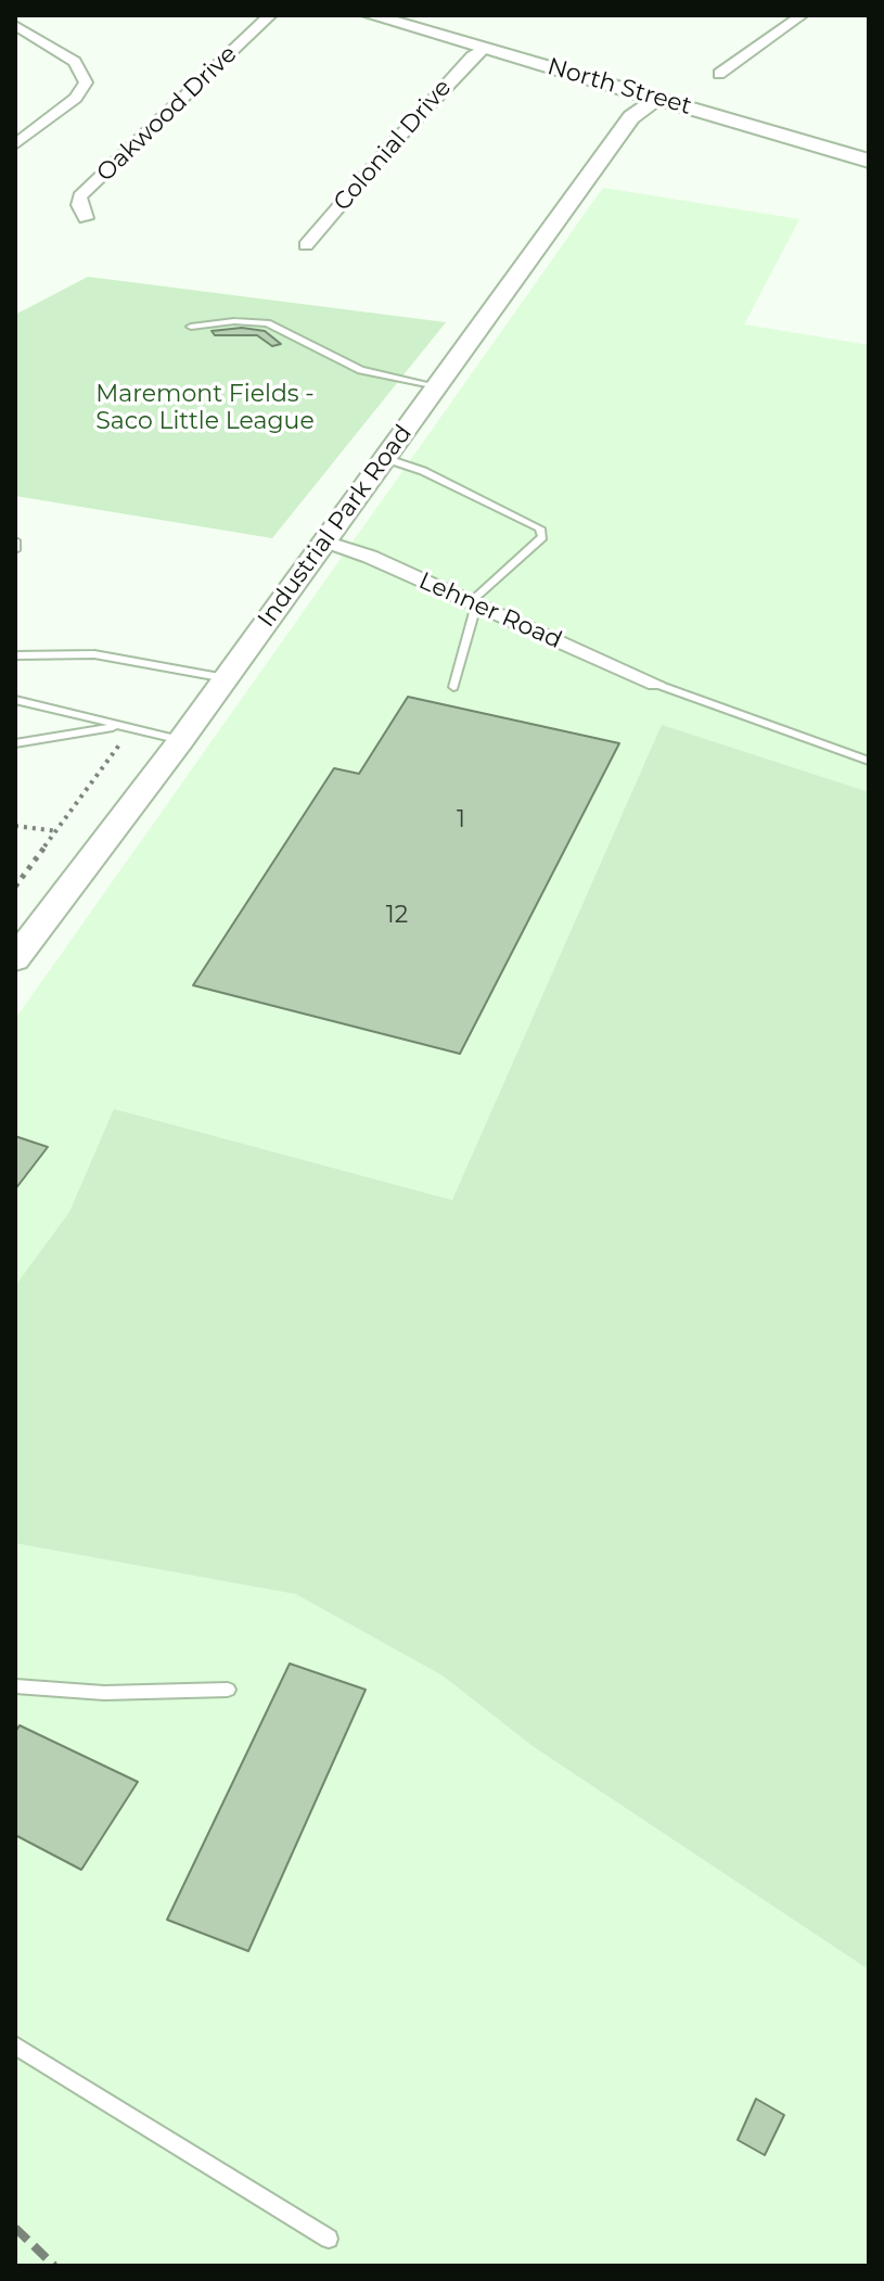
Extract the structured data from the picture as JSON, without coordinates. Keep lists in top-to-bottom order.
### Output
{
  "streets": {
    "main road": ["North Street", "Industrial Park Road"],
    "street": ["Oakwood Drive", "Colonial Drive", "Lehner Road"]
  },
  "crossings": [
    ["North Street", "Colonial Drive"],
    ["North Street", "Industrial Park Road"],
    ["Industrial Park Road", "Lehner Road"]
  ],
  "parks": ["Maremont Fields - Saco Little League"],
  "house_numbers": ["1", "12"]
}
